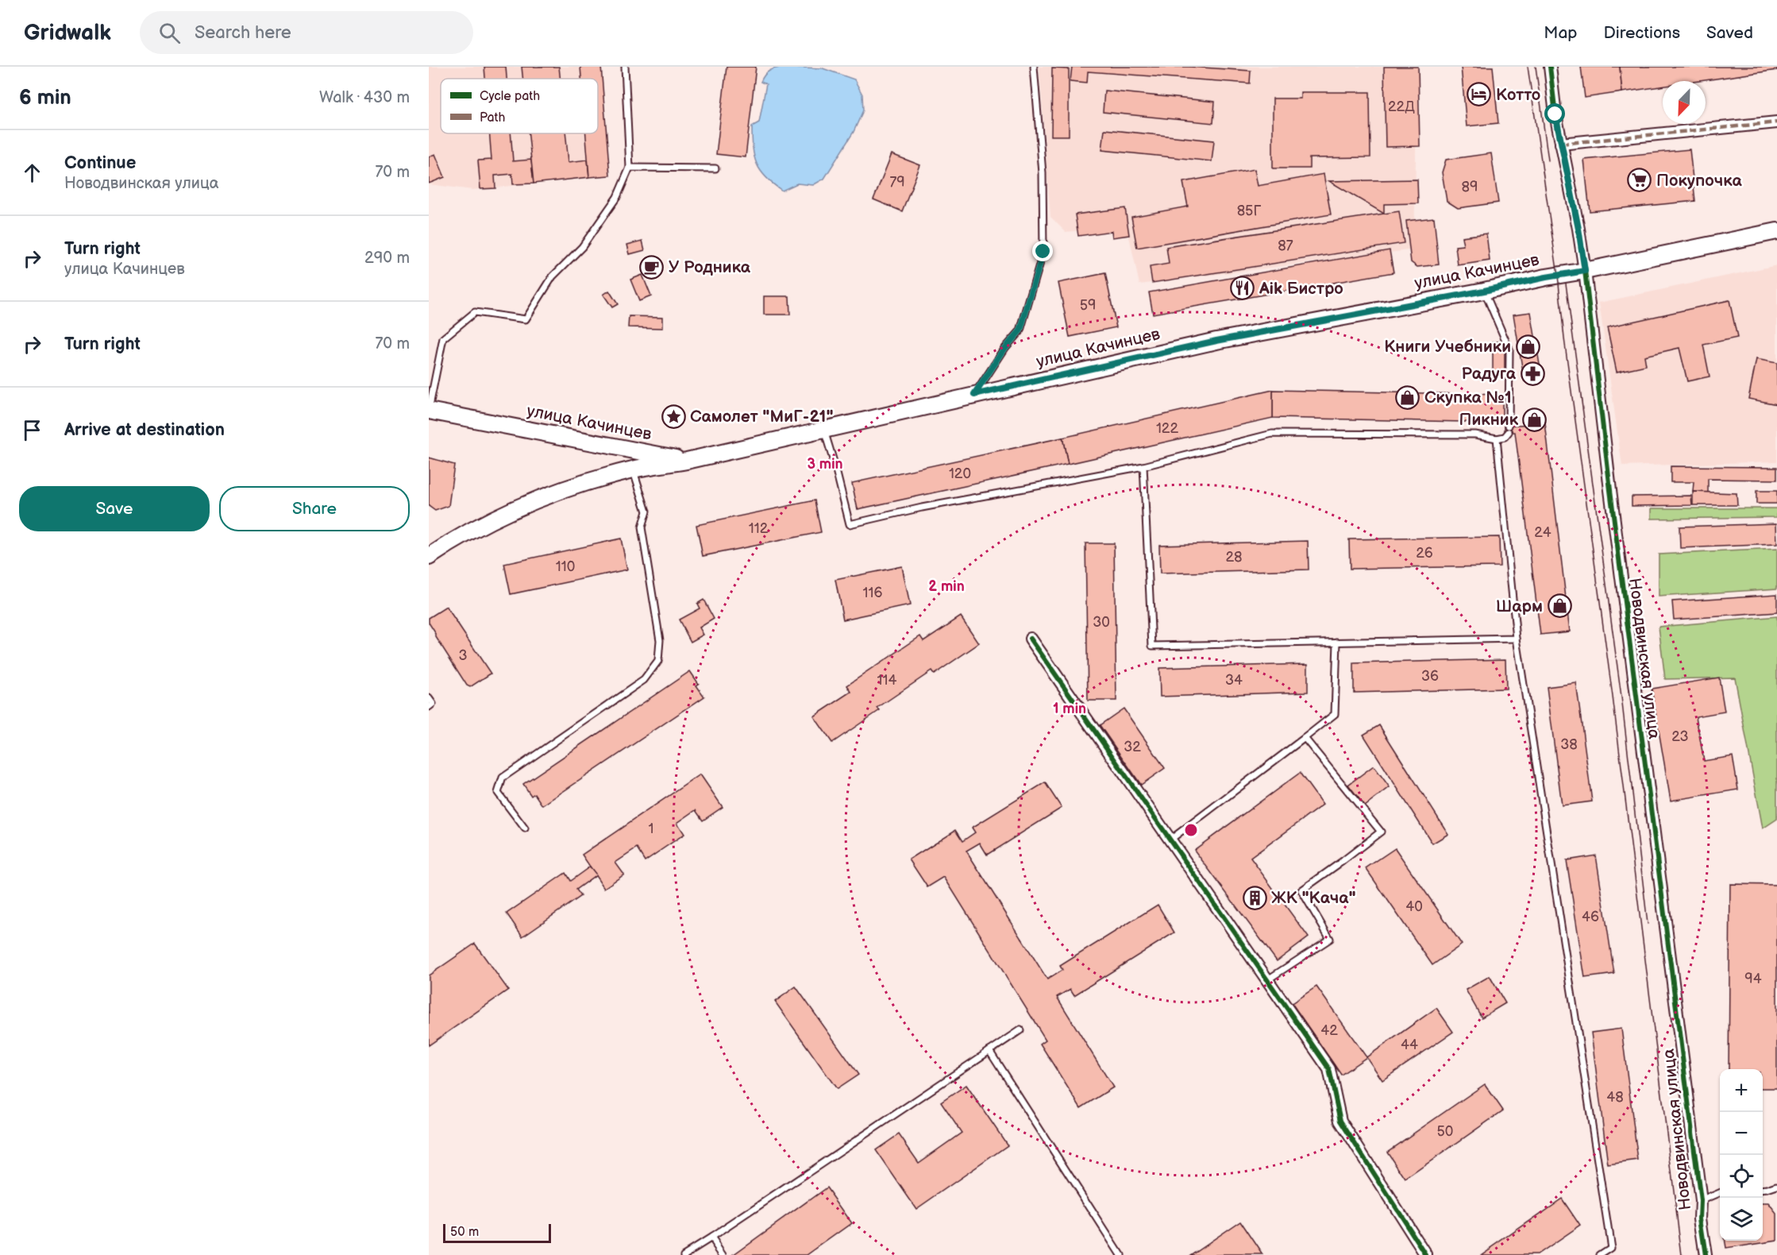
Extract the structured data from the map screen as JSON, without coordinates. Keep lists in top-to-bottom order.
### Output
{
  "streets": {
    "main road": ["улица Качинцев"],
    "street": ["Новодвинская улица"]
  },
  "crossings": [
    ["улица Качинцев", "Новодвинская улица"]
  ],
  "places": {
    "hotel": ["Котто"],
    "supermarket": ["Покупочка"],
    "cafe": ["У Родника"],
    "restaurant": ["Aik Бистро"],
    "shop": [
      "Книги Учебники",
      "Скупка №1",
      "Пикник",
      "Шарм"
    ],
    "pharmacy": ["Радуга"],
    "place": ["Самолет \"МиГ-21\""],
    "building": ["ЖК \"Кача\""]
  },
  "house_numbers": [
    "22Д",
    "79",
    "89",
    "85Г",
    "87",
    "59",
    "122",
    "120",
    "112",
    "24",
    "26",
    "28",
    "110",
    "116",
    "30",
    "3",
    "36",
    "114",
    "34",
    "23",
    "38",
    "32",
    "1",
    "40",
    "46",
    "94",
    "42",
    "44",
    "48",
    "50"
  ],
  "legend": ["Cycle path", "Path"],
  "scale_bar": "50 m",
  "north": "bottom left",
  "page": {
    "header": "Gridwalk",
    "search": "Search here",
    "nav": ["Map", "Directions", "Saved"],
    "heading": ["6 min", "Walk · 430 m"],
    "list": [
      ["Continue", "Новодвинская улица", "70 m"],
      ["Turn right", "улица Качинцев", "290 m"],
      ["Turn right", "70 m"],
      "Arrive at destination"
    ],
    "buttons": ["Save", "Share"],
    "map_buttons": ["+", "−"],
    "scale": "50 m"
  },
  "rings": ["3 min", "2 min", "1 min"]
}
